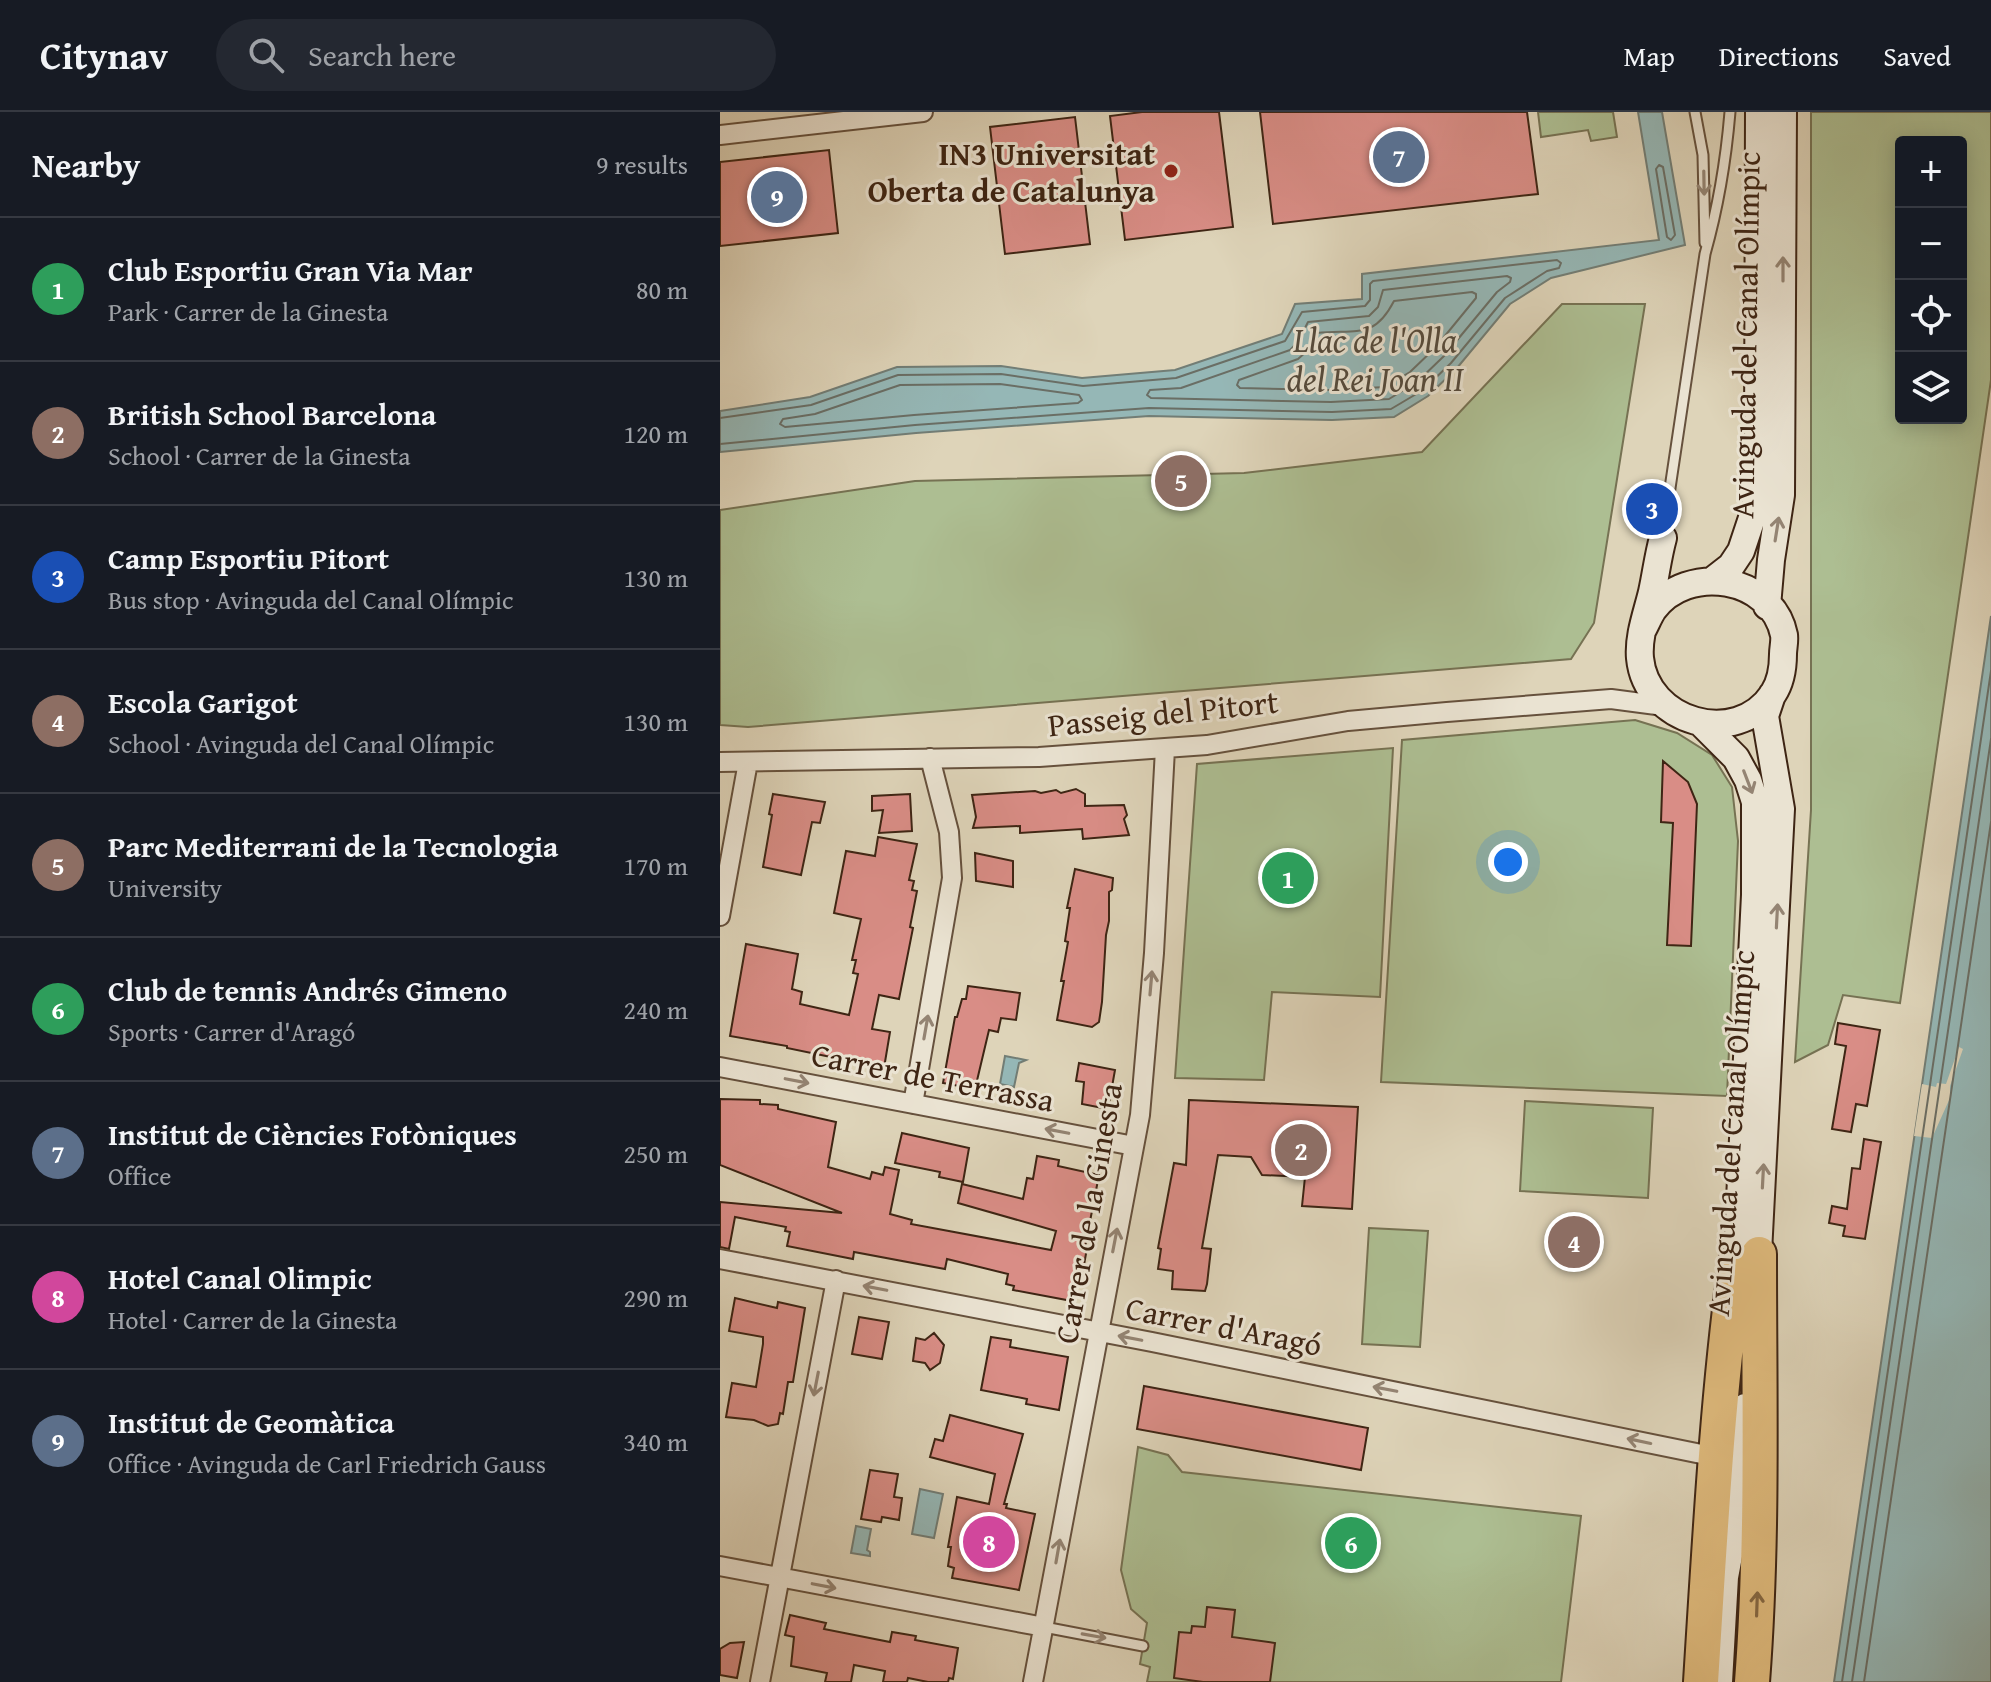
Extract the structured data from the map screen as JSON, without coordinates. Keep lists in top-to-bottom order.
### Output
{
  "streets": {
    "street": [
      "Avinguda del Canal Olímpic",
      "Passeig del Pitort",
      "Carrer de Terrassa",
      "Carrer de la Ginesta",
      "Carrer d'Aragó"
    ]
  },
  "crossings": [
    ["Avinguda del Canal Olímpic", "Passeig del Pitort"],
    ["Passeig del Pitort", "Carrer de la Ginesta"],
    ["Carrer de Terrassa", "Carrer de la Ginesta"],
    ["Carrer de la Ginesta", "Carrer d'Aragó"]
  ],
  "one_way": ["Carrer de la Ginesta", "Carrer d'Aragó"],
  "water": ["Llac de l'Olla del Rei Joan II"],
  "places": ["IN3 Universitat Oberta de Catalunya"],
  "page": {
    "header": "Citynav",
    "search": "Search here",
    "nav": ["Map", "Directions", "Saved"],
    "heading": ["Nearby", "9 results"],
    "pins": [
      "7",
      "9",
      "5",
      "3",
      "1",
      "2",
      "4",
      "8",
      "6"
    ],
    "map_buttons": ["+", "−"],
    "list": [
      {
        "mark": "1",
        "name": "Club Esportiu Gran Via Mar",
        "note": "Park · Carrer de la Ginesta",
        "value": "80 m"
      },
      {
        "mark": "2",
        "name": "British School Barcelona",
        "note": "School · Carrer de la Ginesta",
        "value": "120 m"
      },
      {
        "mark": "3",
        "name": "Camp Esportiu Pitort",
        "note": "Bus stop · Avinguda del Canal Olímpic",
        "value": "130 m"
      },
      {
        "mark": "4",
        "name": "Escola Garigot",
        "note": "School · Avinguda del Canal Olímpic",
        "value": "130 m"
      },
      {
        "mark": "5",
        "name": "Parc Mediterrani de la Tecnologia",
        "note": "University",
        "value": "170 m"
      },
      {
        "mark": "6",
        "name": "Club de tennis Andrés Gimeno",
        "note": "Sports · Carrer d'Aragó",
        "value": "240 m"
      },
      {
        "mark": "7",
        "name": "Institut de Ciències Fotòniques",
        "note": "Office",
        "value": "250 m"
      },
      {
        "mark": "8",
        "name": "Hotel Canal Olimpic",
        "note": "Hotel · Carrer de la Ginesta",
        "value": "290 m"
      },
      {
        "mark": "9",
        "name": "Institut de Geomàtica",
        "note": "Office · Avinguda de Carl Friedrich Gauss",
        "value": "340 m"
      }
    ]
  }
}
